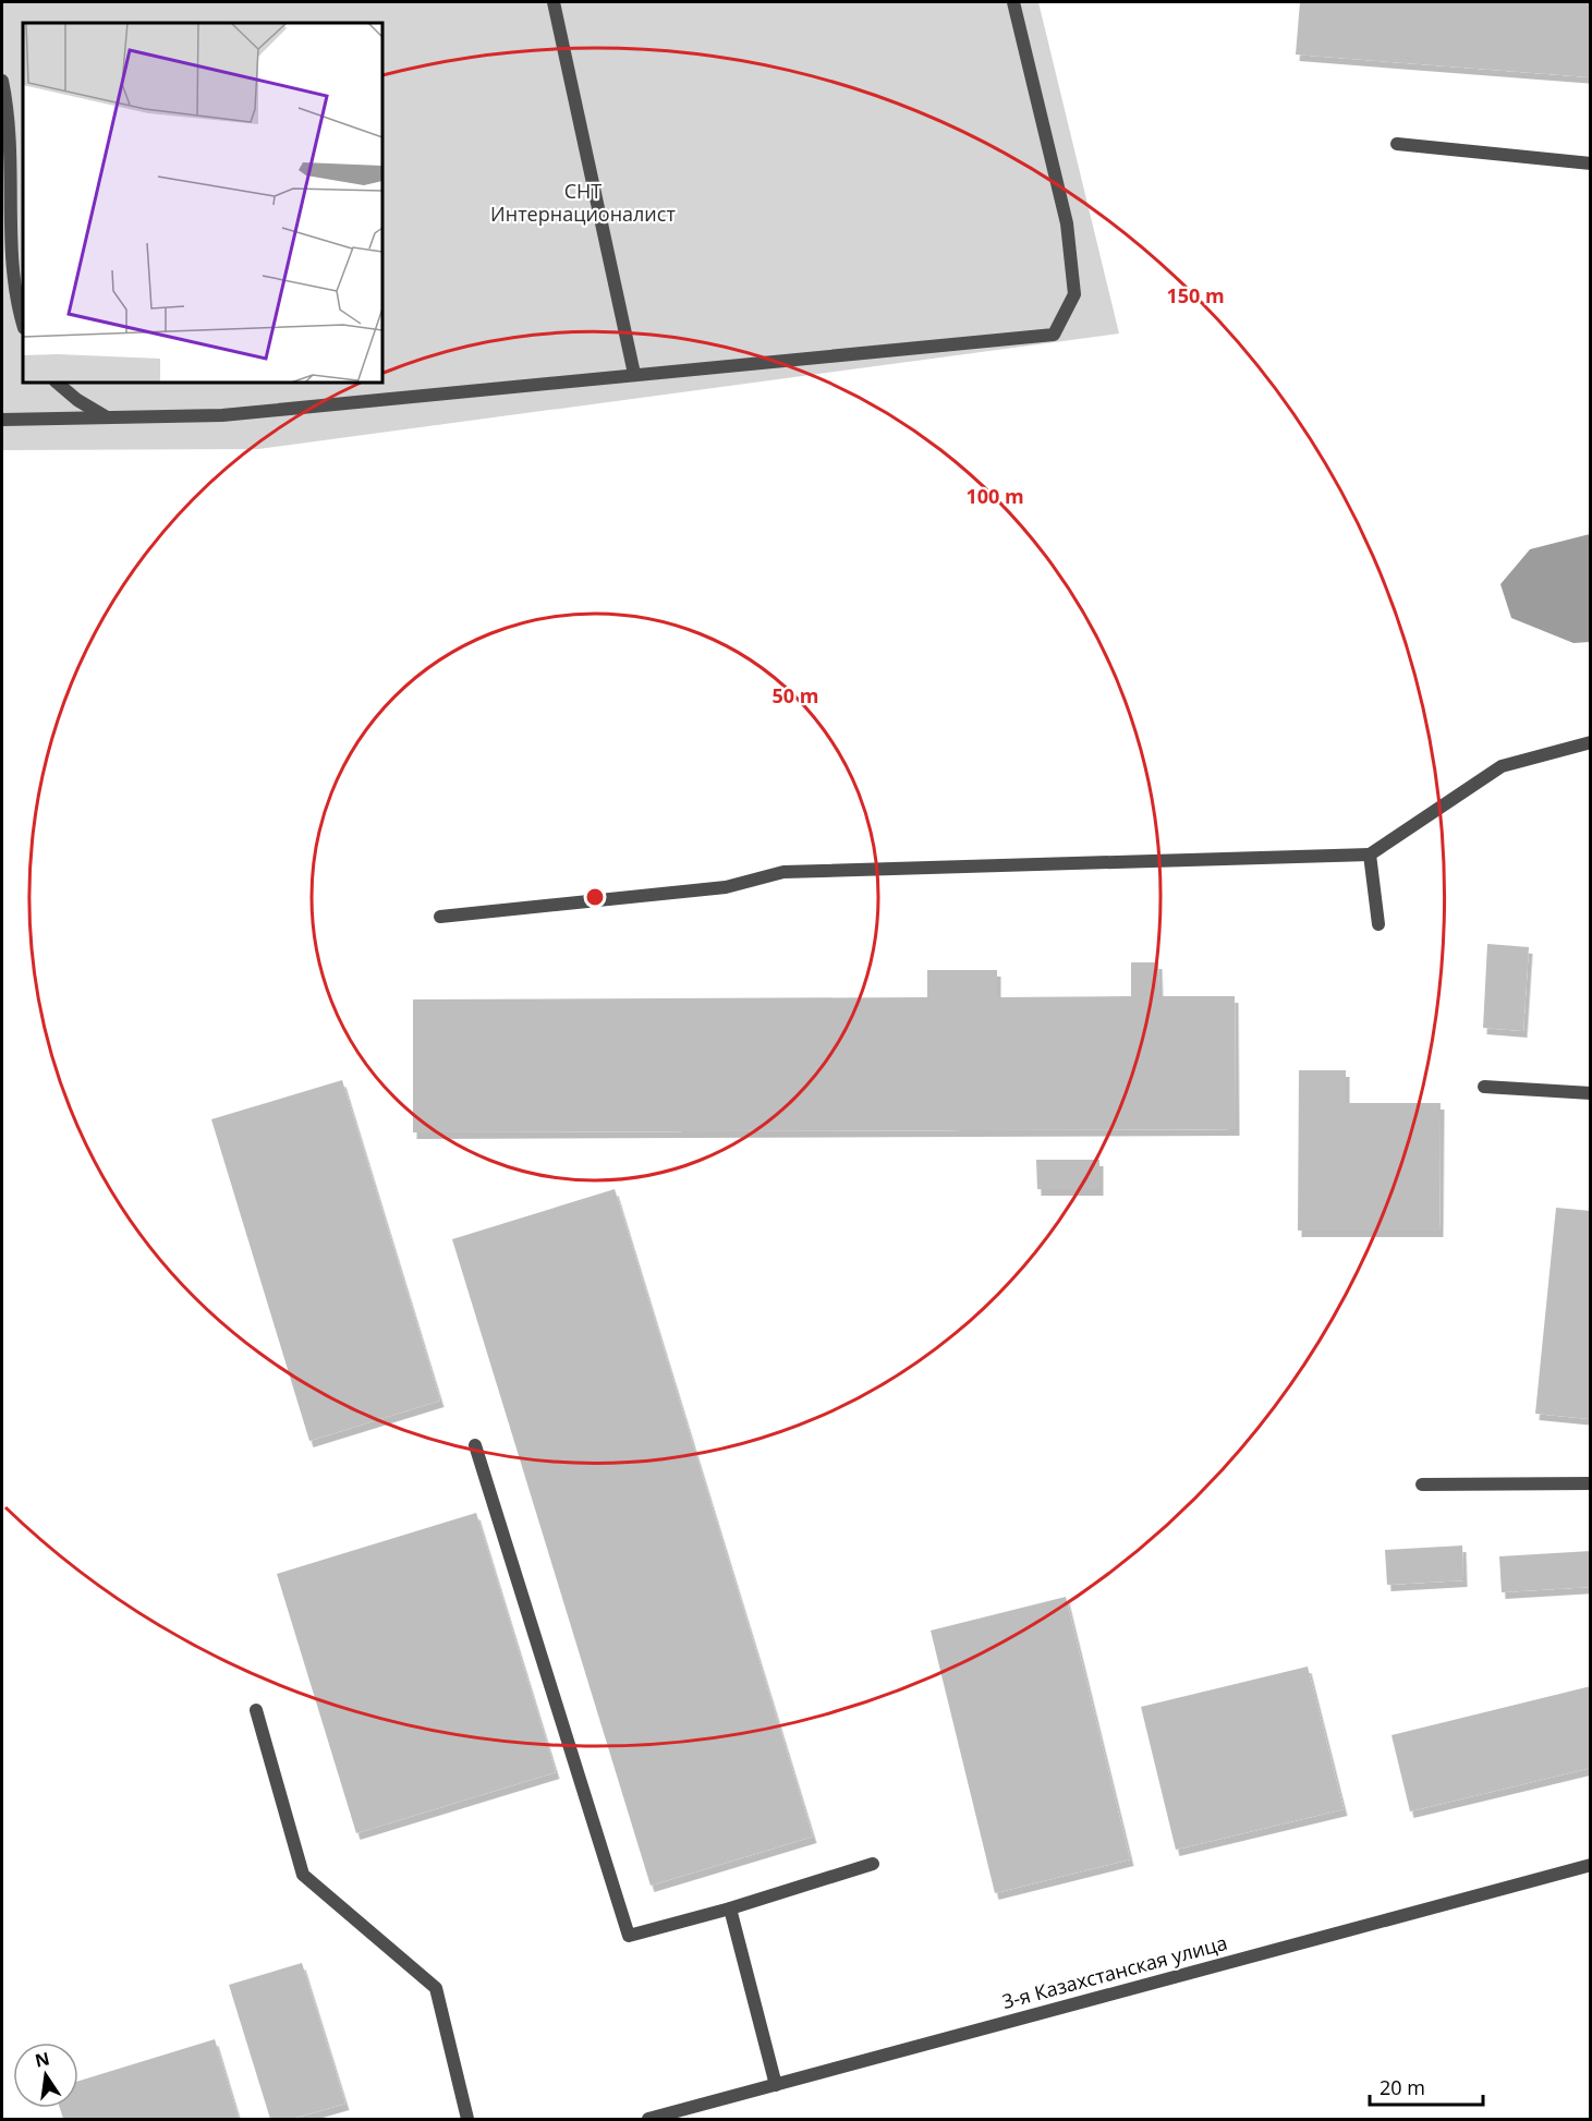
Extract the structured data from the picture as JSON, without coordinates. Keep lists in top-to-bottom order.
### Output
{
  "streets": {
    "street": ["3-я Казахстанская улица"]
  },
  "parks": ["СНТ Интернационалист"],
  "scale_bar": "20 m",
  "north": "top",
  "rings": ["150 m", "100 m", "50 m"]
}
